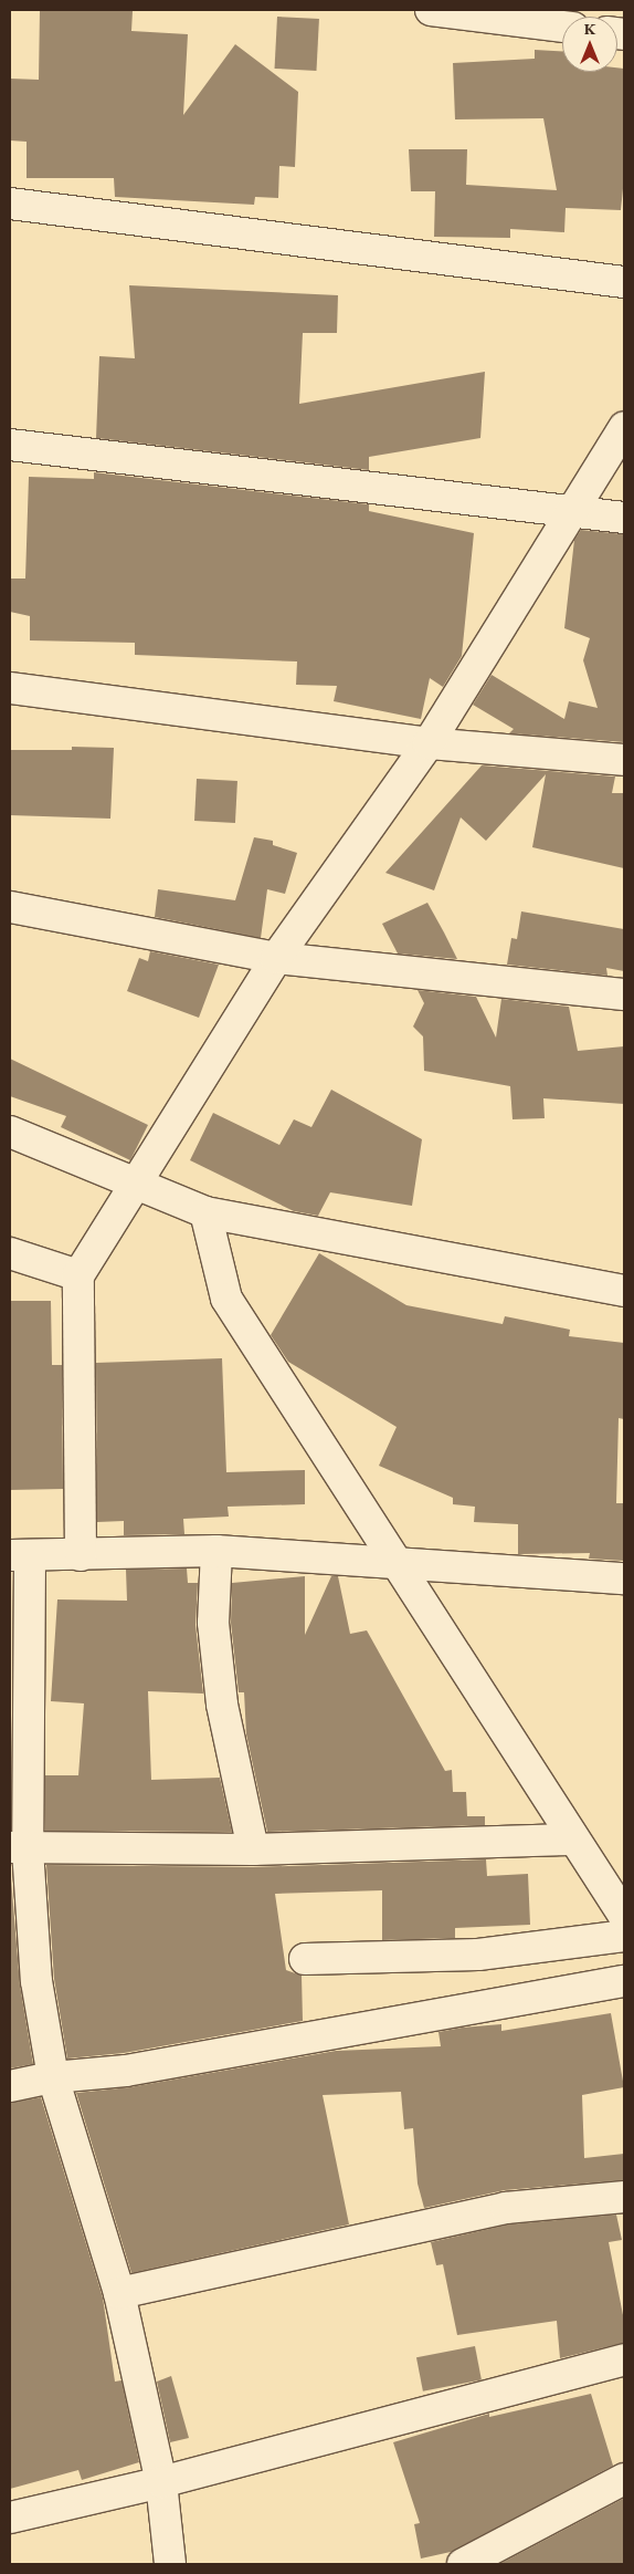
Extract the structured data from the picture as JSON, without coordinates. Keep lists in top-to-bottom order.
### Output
{
  "north": "top"
}
